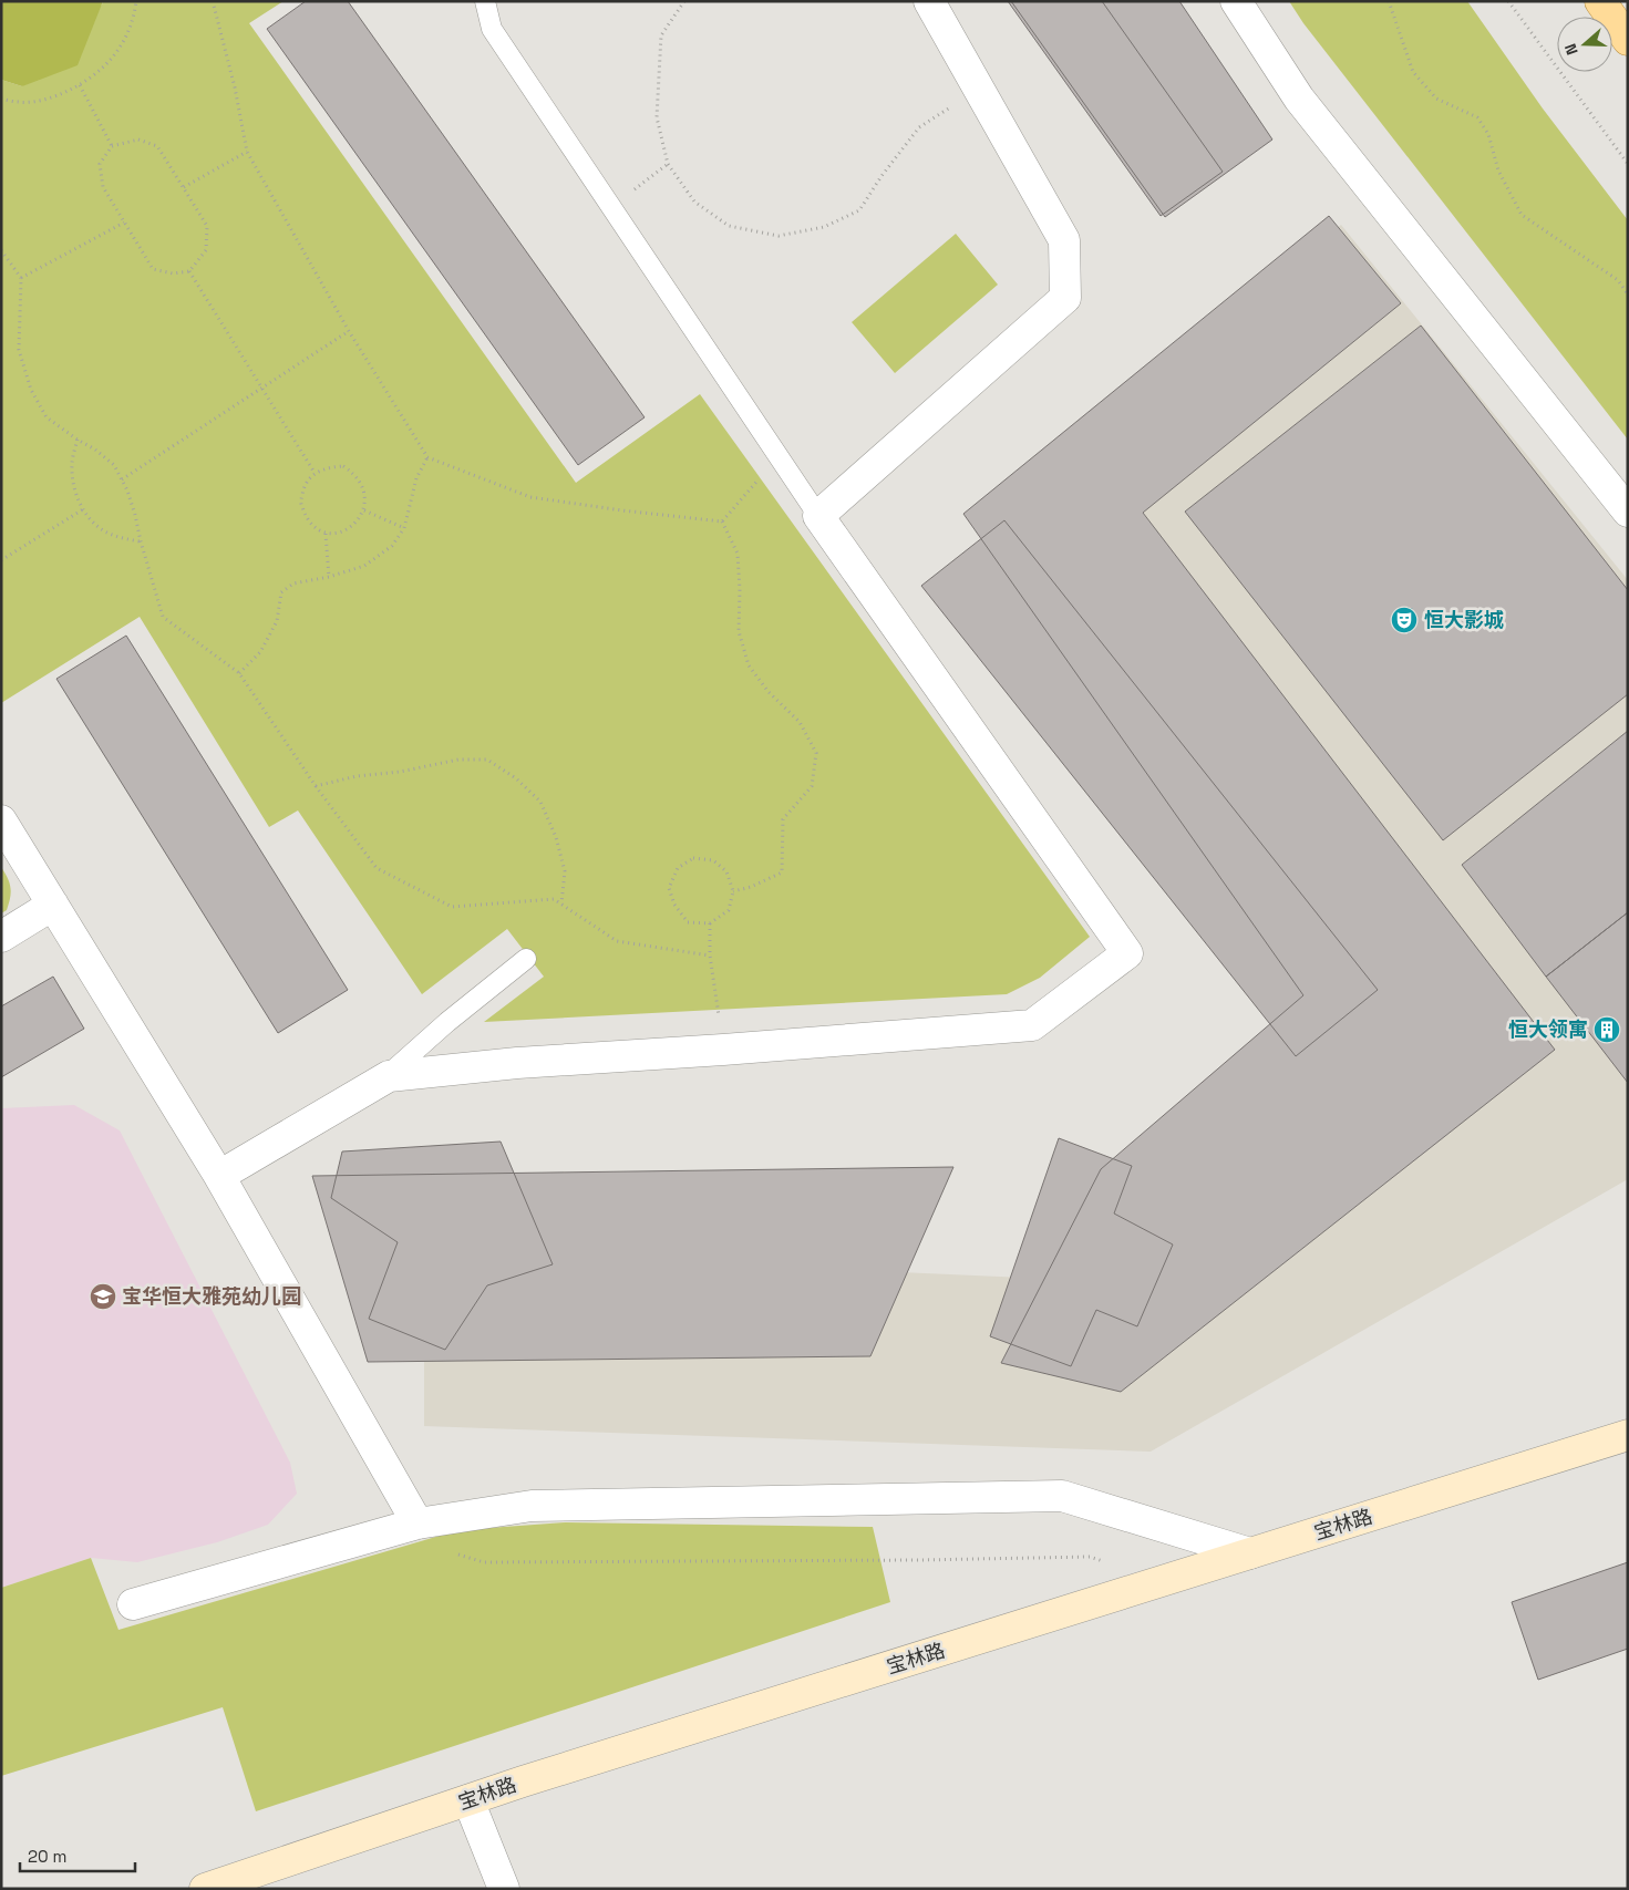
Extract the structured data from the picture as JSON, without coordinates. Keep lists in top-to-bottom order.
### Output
{
  "streets": {
    "street": ["宝林路"]
  },
  "places": {
    "theatre": ["恒大影城"],
    "building": ["恒大领寓"],
    "school or university": ["宝华恒大雅苑幼儿园"]
  },
  "scale_bar": "20 m",
  "north": "left"
}
